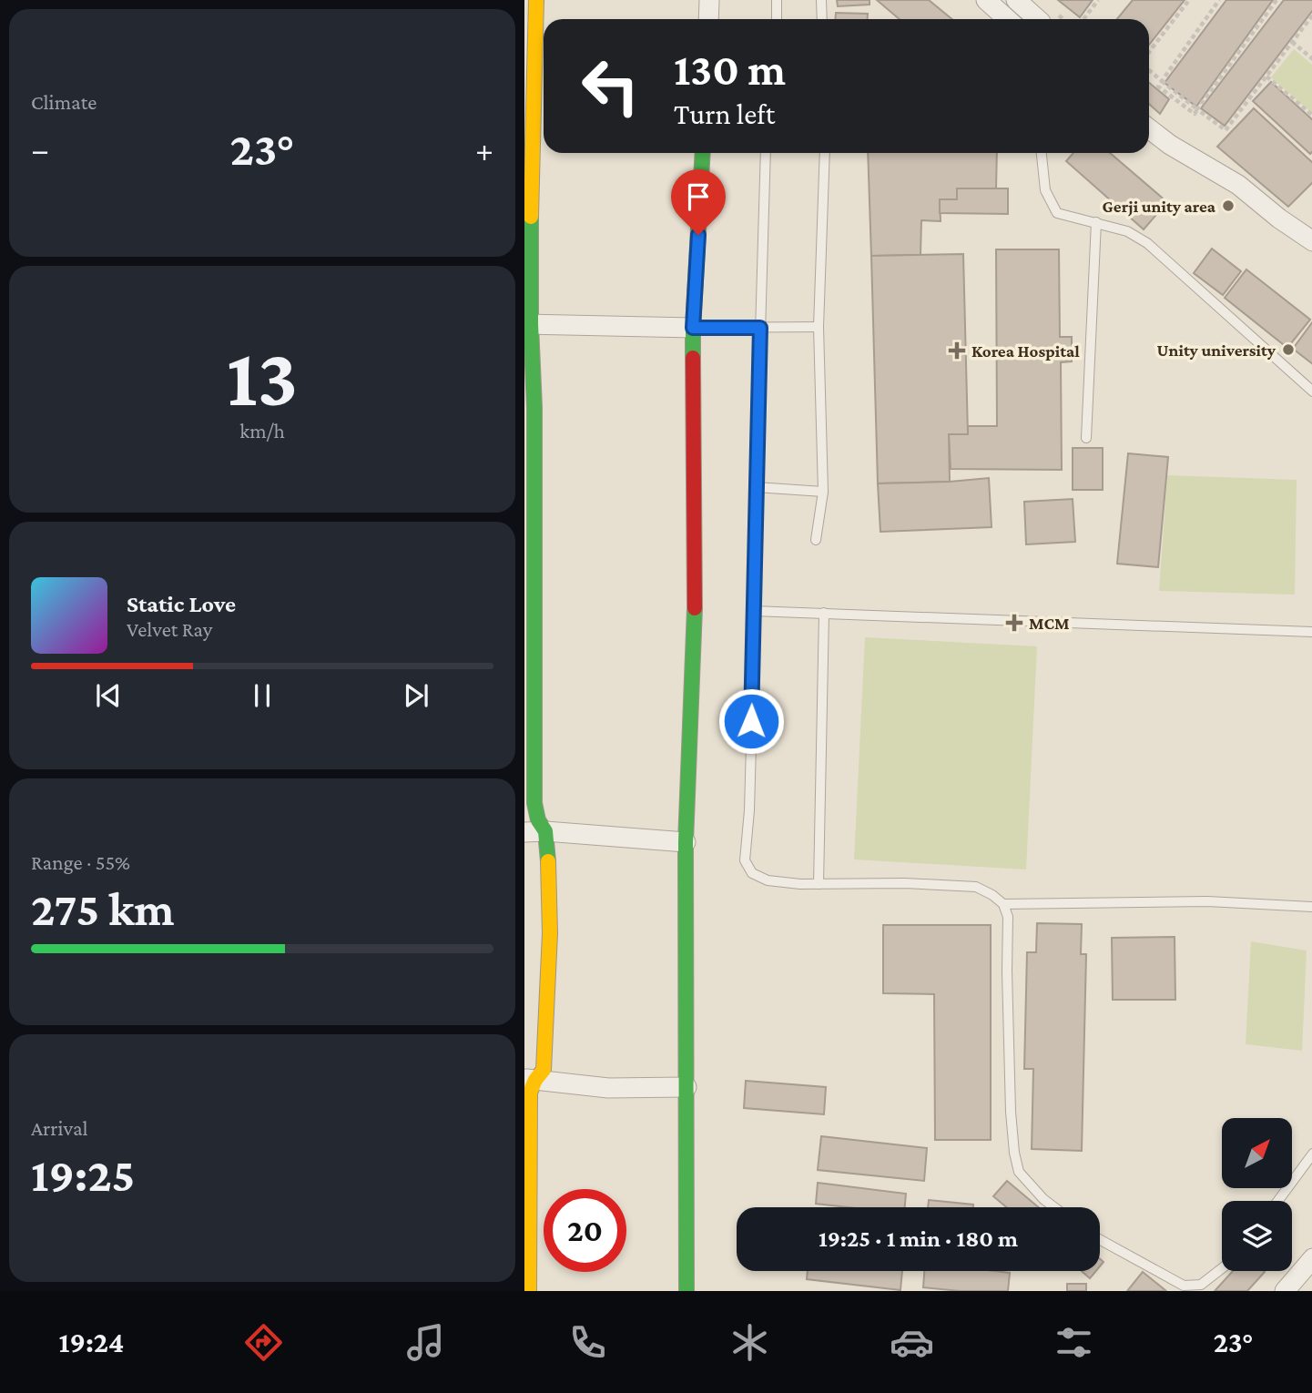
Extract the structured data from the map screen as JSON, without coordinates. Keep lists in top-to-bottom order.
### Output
{
  "places": {
    "other": ["Gerji unity area", "Unity university"],
    "health": ["Korea Hospital", "MCM"]
  },
  "north": "top right",
  "page": {
    "tile": [
      "Climate",
      ["13", "km/h"],
      ["Range · 55%", "275 km"],
      ["Arrival", "19:25"]
    ],
    "turn": ["130 m", "Turn left"],
    "heat": ["−", "23°", "+"],
    "song": ["Static Love", "Velvet Ray"],
    "limit": "20",
    "trip": "19:25 · 1 min · 180 m",
    "tabs": ["19:24", "23°"]
  }
}
